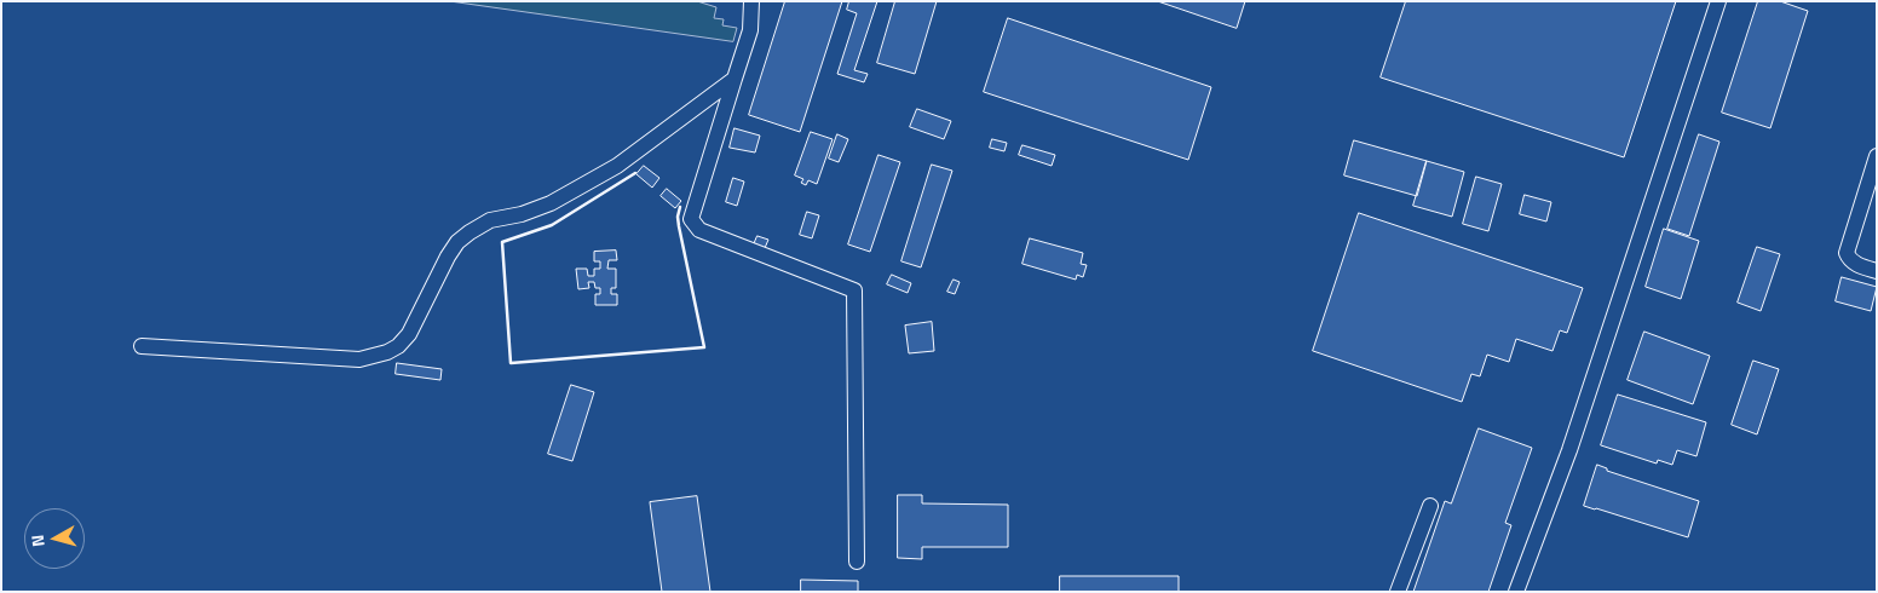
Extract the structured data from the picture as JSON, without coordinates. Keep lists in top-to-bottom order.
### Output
{
  "north": "left"
}
